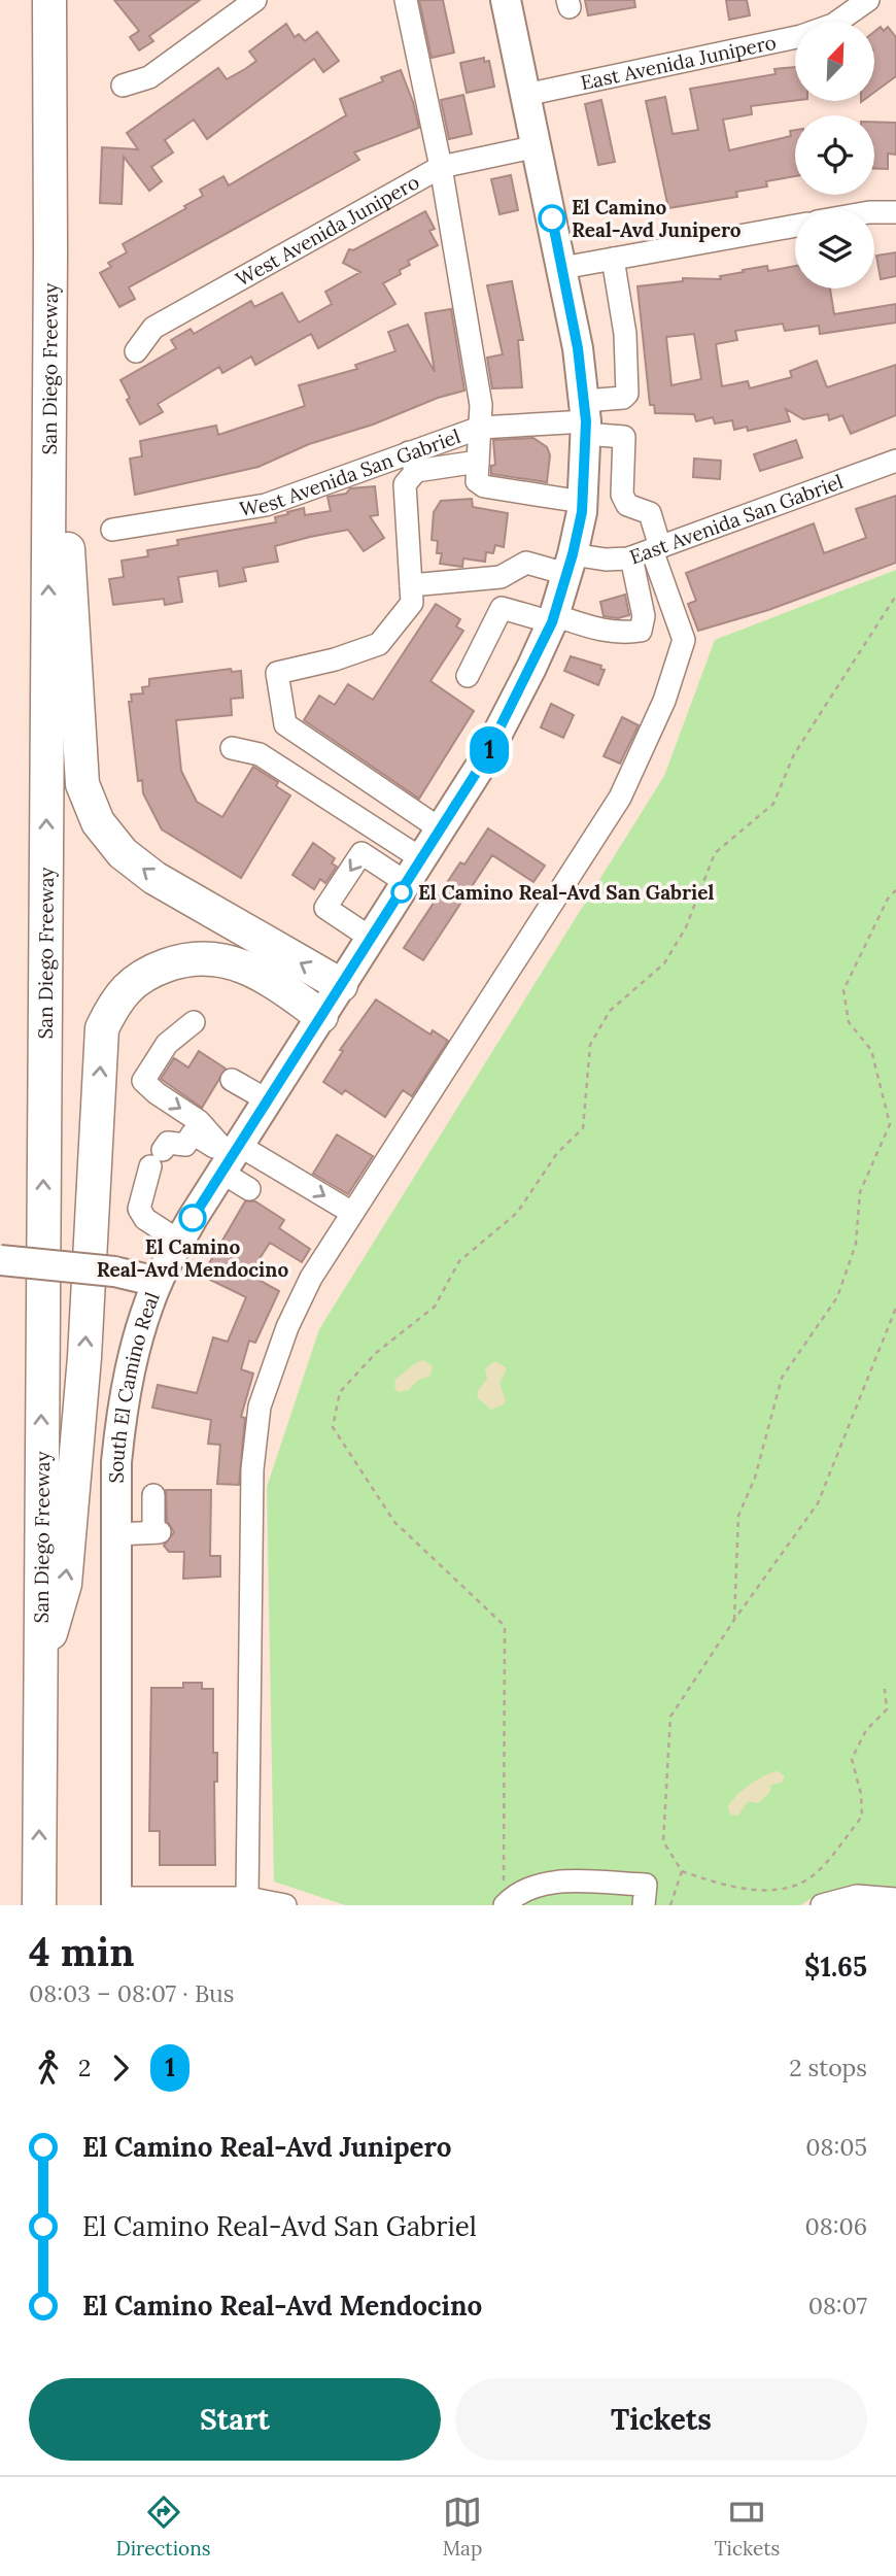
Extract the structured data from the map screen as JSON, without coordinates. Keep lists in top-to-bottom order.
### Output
{
  "streets": {
    "highway": ["San Diego Freeway"],
    "main road": ["South El Camino Real"],
    "street": [
      "East Avenida Junipero",
      "West Avenida Junipero",
      "West Avenida San Gabriel",
      "East Avenida San Gabriel"
    ]
  },
  "crossings": [
    ["East Avenida Junipero", "South El Camino Real"],
    ["West Avenida Junipero", "South El Camino Real"],
    ["West Avenida San Gabriel", "South El Camino Real"],
    ["East Avenida San Gabriel", "South El Camino Real"]
  ],
  "one_way": ["San Diego Freeway"],
  "places": ["El Camino Real-Avd Junipero", "El Camino Real-Avd San Gabriel", "El Camino Real-Avd Mendocino"],
  "lines": ["bus line 1"],
  "north": "top right",
  "page": {
    "on_map": "1",
    "heading": ["4 min", "08:03 – 08:07 · Bus", "$1.65"],
    "legs": ["2", "1", "2 stops"],
    "list": [
      {
        "name": "El Camino Real-Avd Junipero",
        "value": "08:05"
      },
      {
        "name": "El Camino Real-Avd San Gabriel",
        "value": "08:06"
      },
      {
        "name": "El Camino Real-Avd Mendocino",
        "value": "08:07"
      }
    ],
    "buttons": ["Start", "Tickets"],
    "tabs": ["Directions", "Map", "Tickets"]
  }
}
